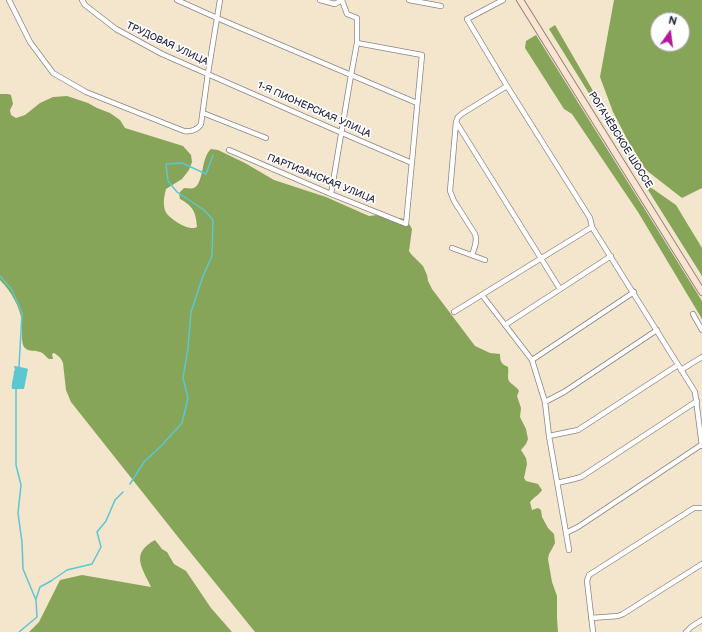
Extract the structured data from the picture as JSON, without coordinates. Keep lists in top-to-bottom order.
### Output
{
  "streets": {
    "main road": ["РОГАЧЁВСКОЕ ШОССЕ"],
    "street": ["ТРУДОВАЯ УЛИЦА", "1-Я ПИОНЕРСКАЯ УЛИЦА", "ПАРТИЗАНСКАЯ УЛИЦА"]
  },
  "crossings": [
    ["ТРУДОВАЯ УЛИЦА", "1-Я ПИОНЕРСКАЯ УЛИЦА"],
    ["1-Я ПИОНЕРСКАЯ УЛИЦА", "ПАРТИЗАНСКАЯ УЛИЦА"]
  ],
  "north": "top"
}
